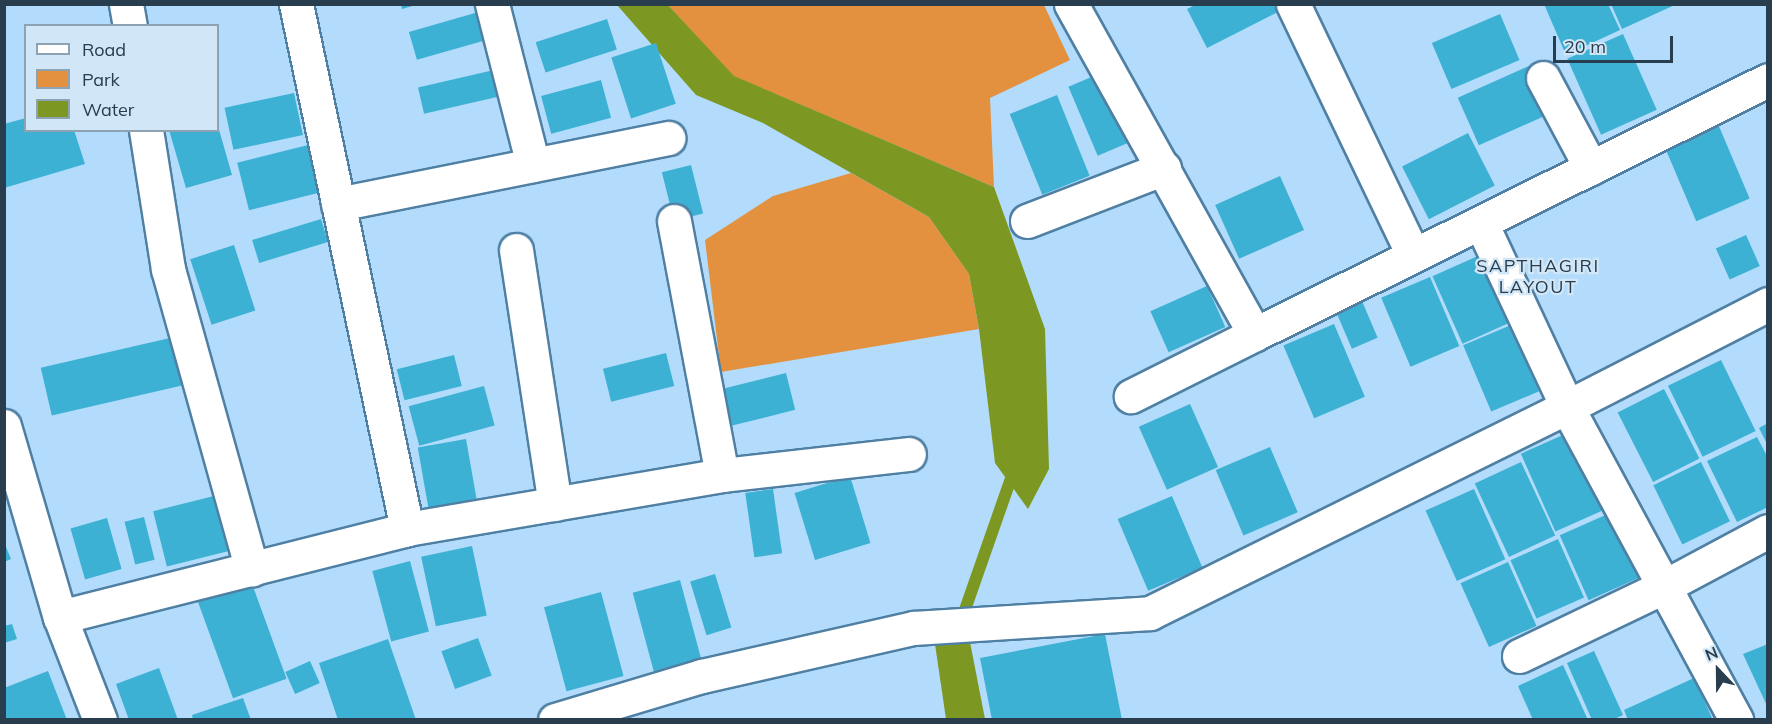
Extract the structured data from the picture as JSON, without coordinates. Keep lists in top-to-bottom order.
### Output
{
  "districts": ["SAPTHAGIRI LAYOUT"],
  "legend": ["Road", "Park", "Water"],
  "scale_bar": "20 m",
  "north": "top"
}
